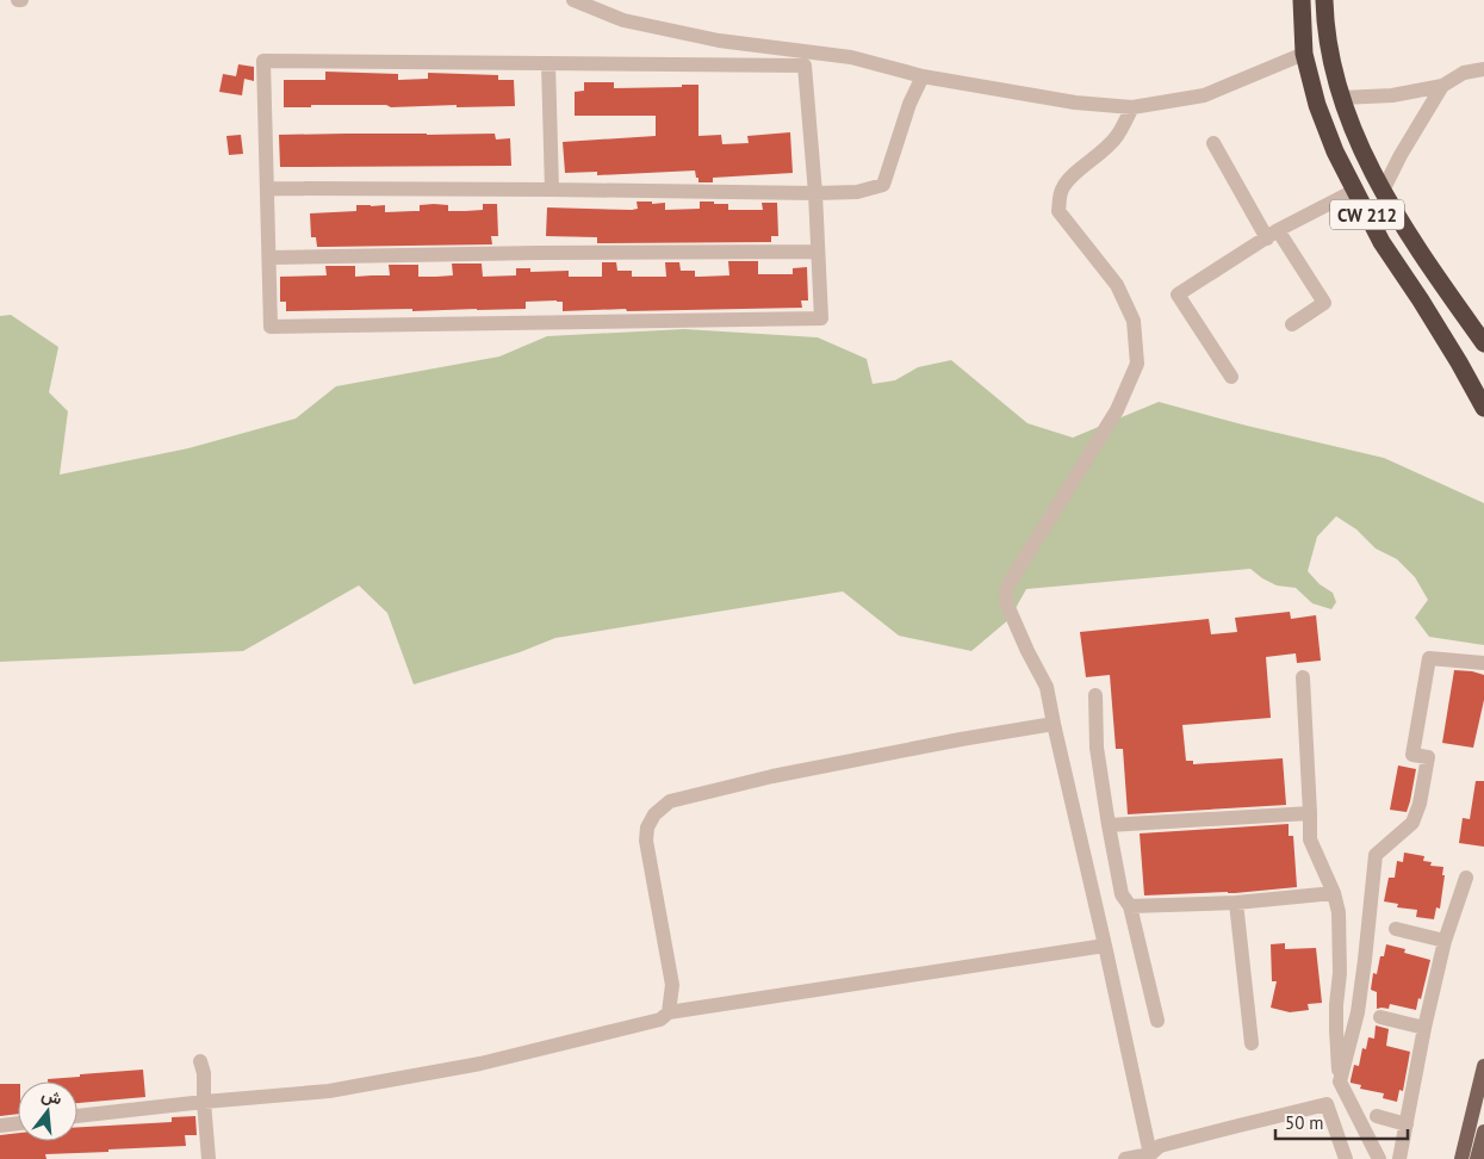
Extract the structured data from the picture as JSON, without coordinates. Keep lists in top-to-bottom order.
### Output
{
  "streets": {
    "highway": ["CW 212"]
  },
  "scale_bar": "50 m",
  "north": "top"
}
